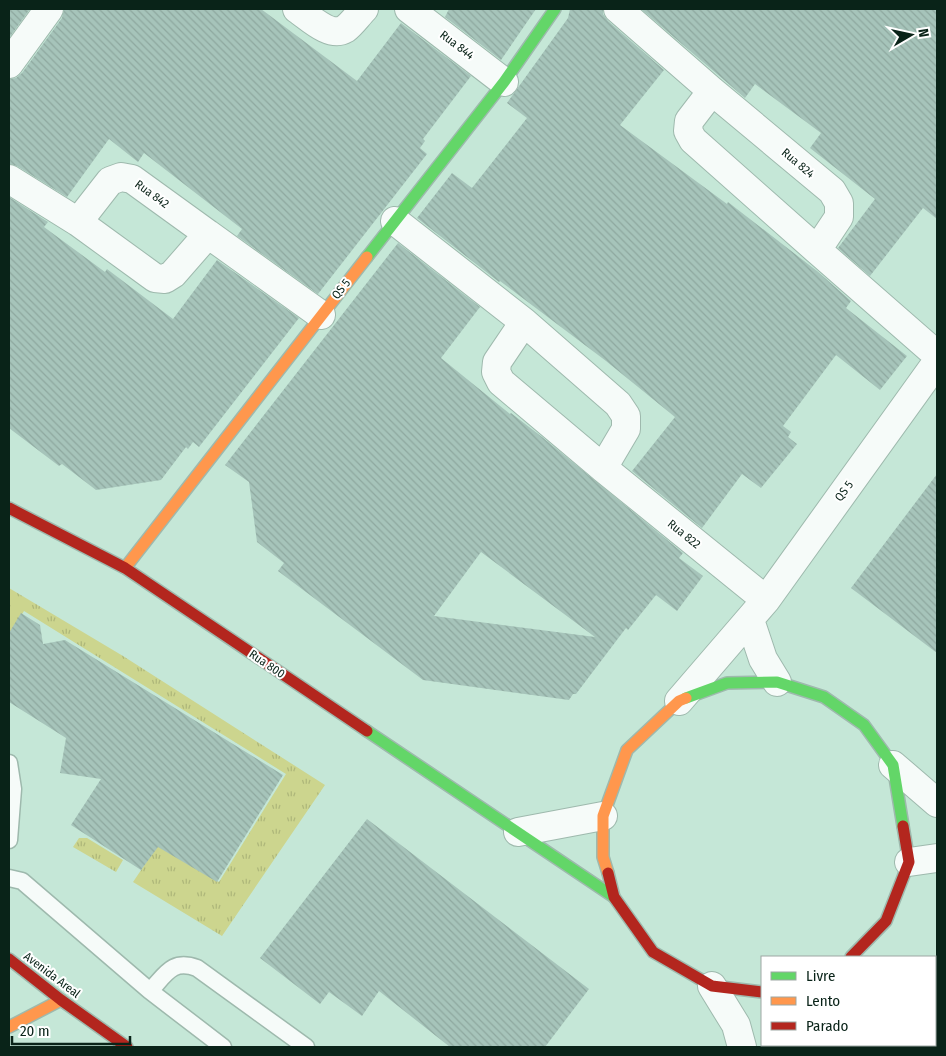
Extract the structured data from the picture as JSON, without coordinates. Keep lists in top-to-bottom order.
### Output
{
  "streets": {
    "street": [
      "Rua 844",
      "Rua 824",
      "Rua 842",
      "QS 5",
      "Rua 822",
      "Rua 800",
      "Avenida Areal"
    ]
  },
  "crossings": [
    ["Rua 844", "QS 5"],
    ["Rua 842", "QS 5"],
    ["QS 5", "Rua 822"],
    ["QS 5", "Rua 800"]
  ],
  "legend": ["Livre", "Lento", "Parado"],
  "scale_bar": "20 m",
  "north": "right"
}
